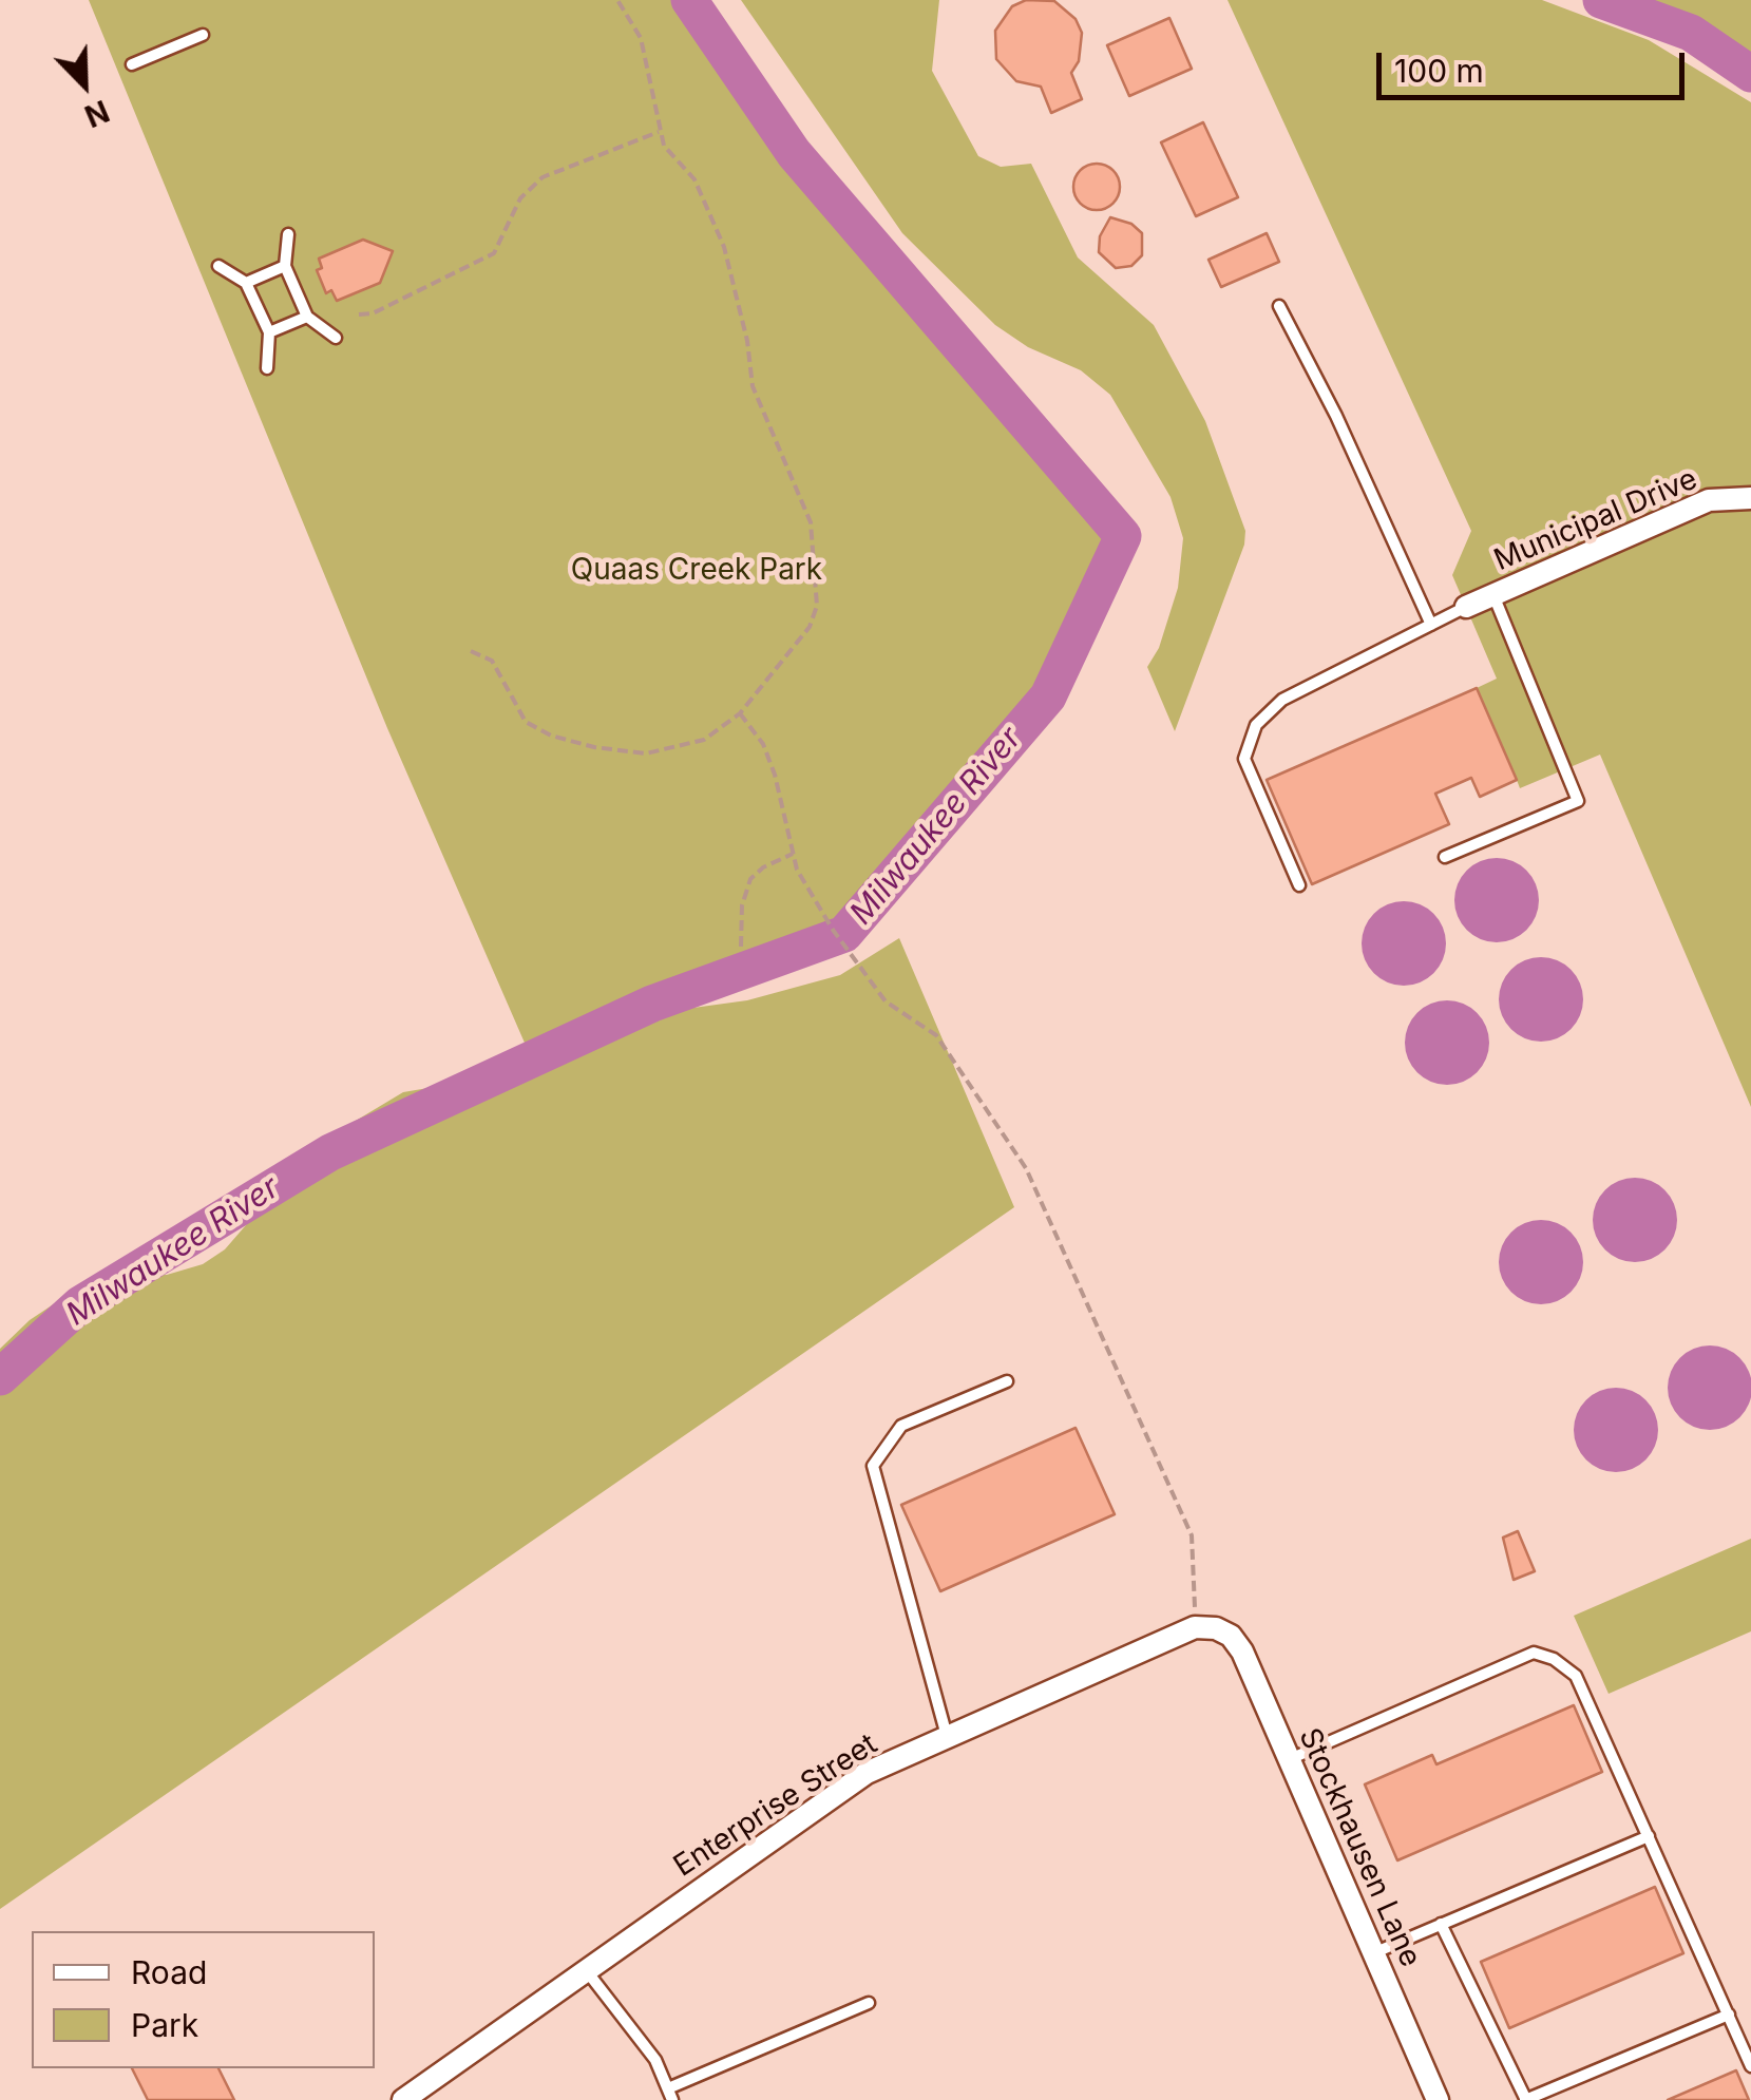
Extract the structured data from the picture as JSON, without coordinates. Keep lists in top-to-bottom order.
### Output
{
  "streets": {
    "street": ["Municipal Drive", "Enterprise Street", "Stockhausen Lane"]
  },
  "crossings": [
    ["Enterprise Street", "Stockhausen Lane"]
  ],
  "water": ["Milwaukee River"],
  "parks": ["Quaas Creek Park"],
  "legend": ["Road", "Park"],
  "scale_bar": "100 m",
  "north": "bottom right"
}
